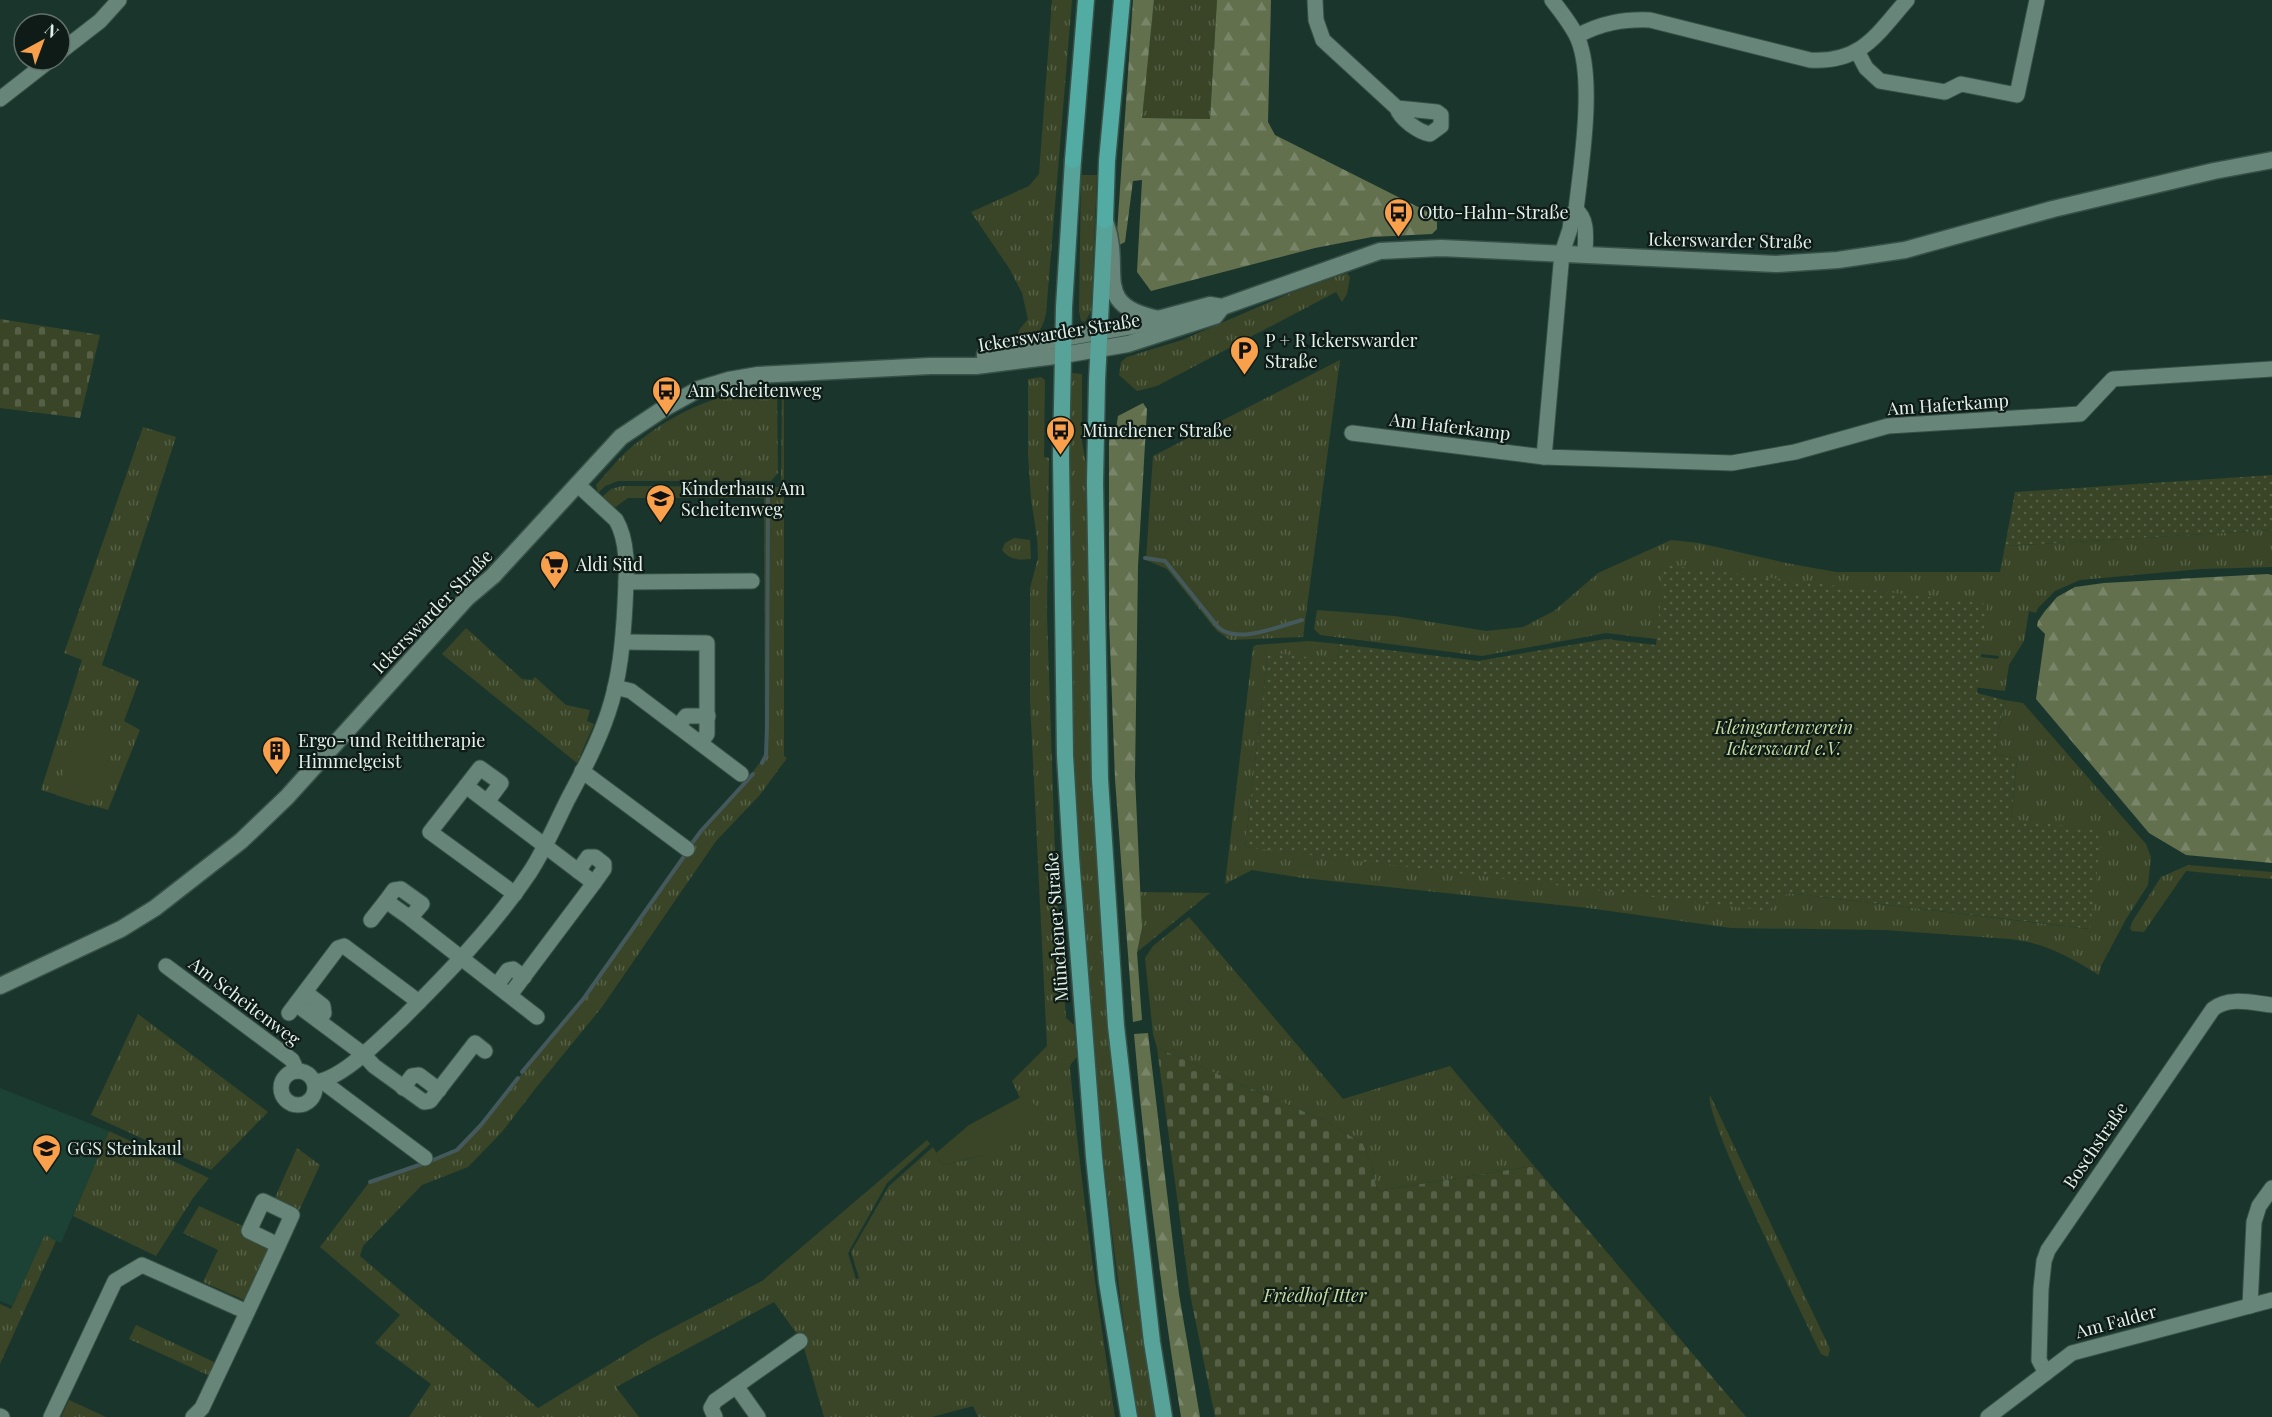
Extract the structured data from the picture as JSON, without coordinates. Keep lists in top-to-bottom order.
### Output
{
  "streets": {
    "highway": ["Münchener Straße"],
    "main road": ["Ickerswarder Straße"],
    "street": [
      "Am Haferkamp",
      "Am Scheitenweg",
      "Boschstraße",
      "Am Falder"
    ]
  },
  "crossings": [
    ["Ickerswarder Straße", "Münchener Straße"],
    ["Ickerswarder Straße", "Am Scheitenweg"],
    ["Boschstraße", "Am Falder"]
  ],
  "parks": ["Kleingartenverein Ickersward e.V.", "Friedhof Itter"],
  "places": {
    "bus stop": ["Otto-Hahn-Straße", "Am Scheitenweg", "Münchener Straße"],
    "parking": ["P + R Ickerswarder Straße"],
    "school or university": ["Kinderhaus Am Scheitenweg", "GGS Steinkaul"],
    "supermarket": ["Aldi Süd"],
    "building": ["Ergo- und Reittherapie Himmelgeist"]
  },
  "north": "top right"
}
